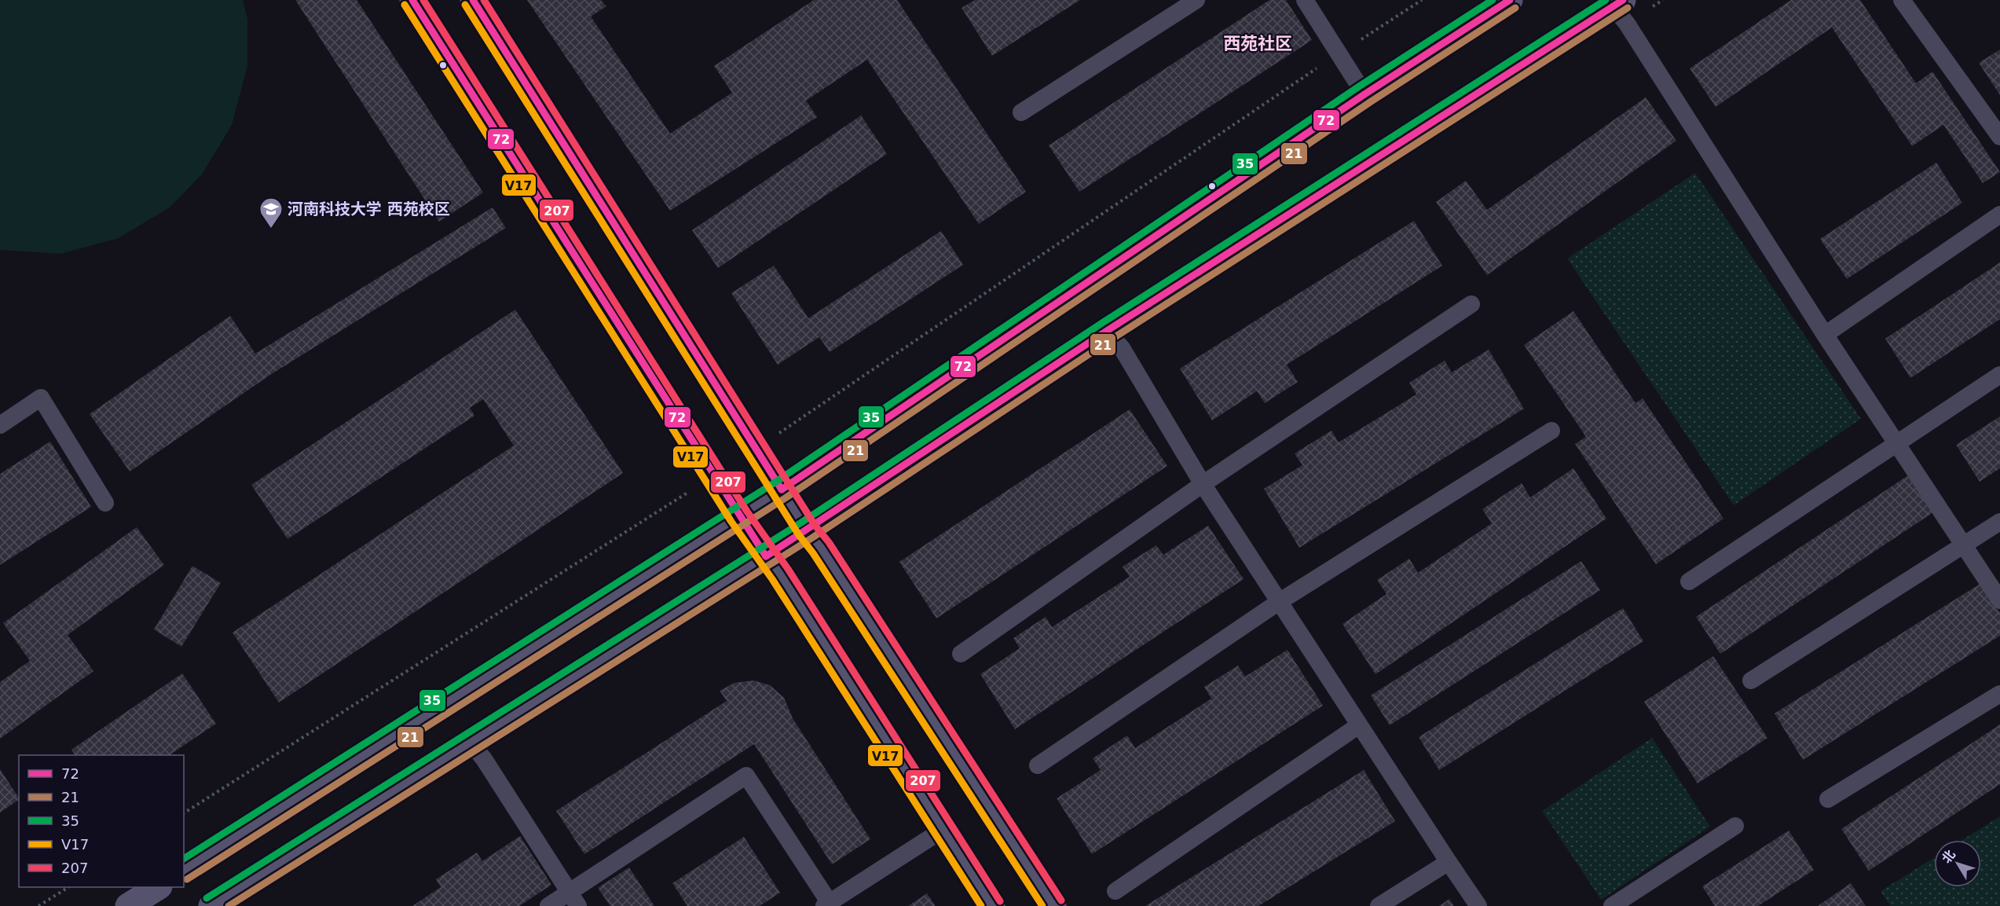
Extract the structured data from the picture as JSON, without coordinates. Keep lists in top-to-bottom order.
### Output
{
  "districts": ["西苑社区"],
  "places": {
    "school or university": ["河南科技大学 西苑校区"]
  },
  "lines": [
    "transit line 72",
    "transit line 35",
    "transit line 207",
    "transit line V17",
    "transit line 21"
  ],
  "legend": [
    "72",
    "21",
    "35",
    "V17",
    "207"
  ],
  "north": "top left"
}
